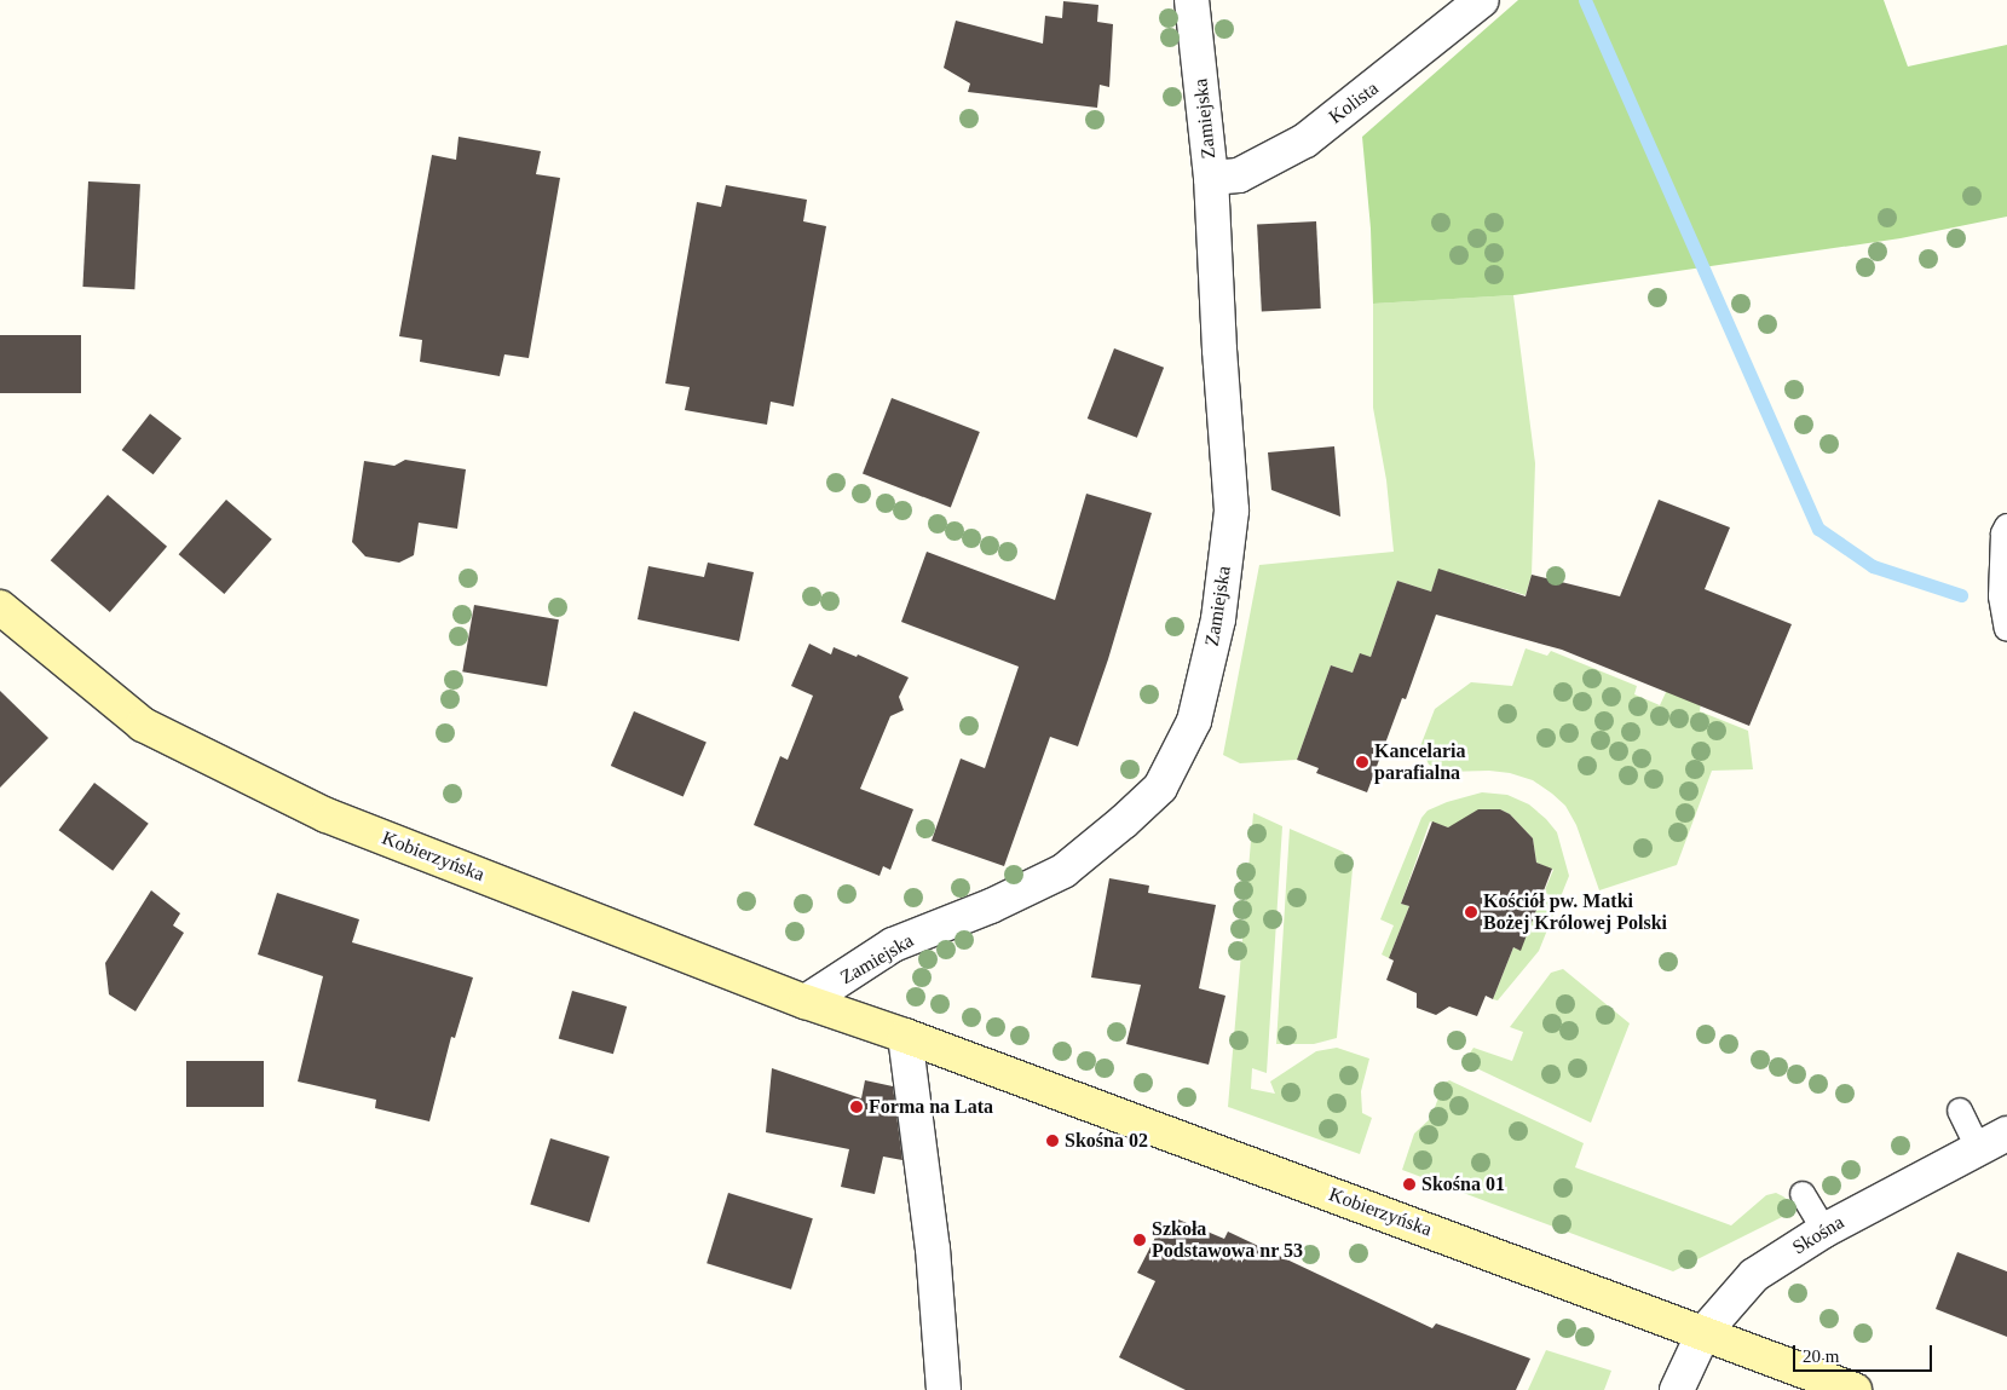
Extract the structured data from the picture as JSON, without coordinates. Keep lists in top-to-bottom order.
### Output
{
  "streets": {
    "street": [
      "Kolista",
      "Zamiejska",
      "Kobierzyńska",
      "Skośna"
    ]
  },
  "crossings": [
    ["Kolista", "Zamiejska"],
    ["Zamiejska", "Kobierzyńska"],
    ["Kobierzyńska", "Skośna"]
  ],
  "places": [
    "Kancelaria parafialna",
    "Kościół pw. Matki Bożej Królowej Polski",
    "Forma na Lata",
    "Skośna 02",
    "Skośna 01",
    "Szkoła Podstawowa nr 53"
  ],
  "scale_bar": "20 m"
}
